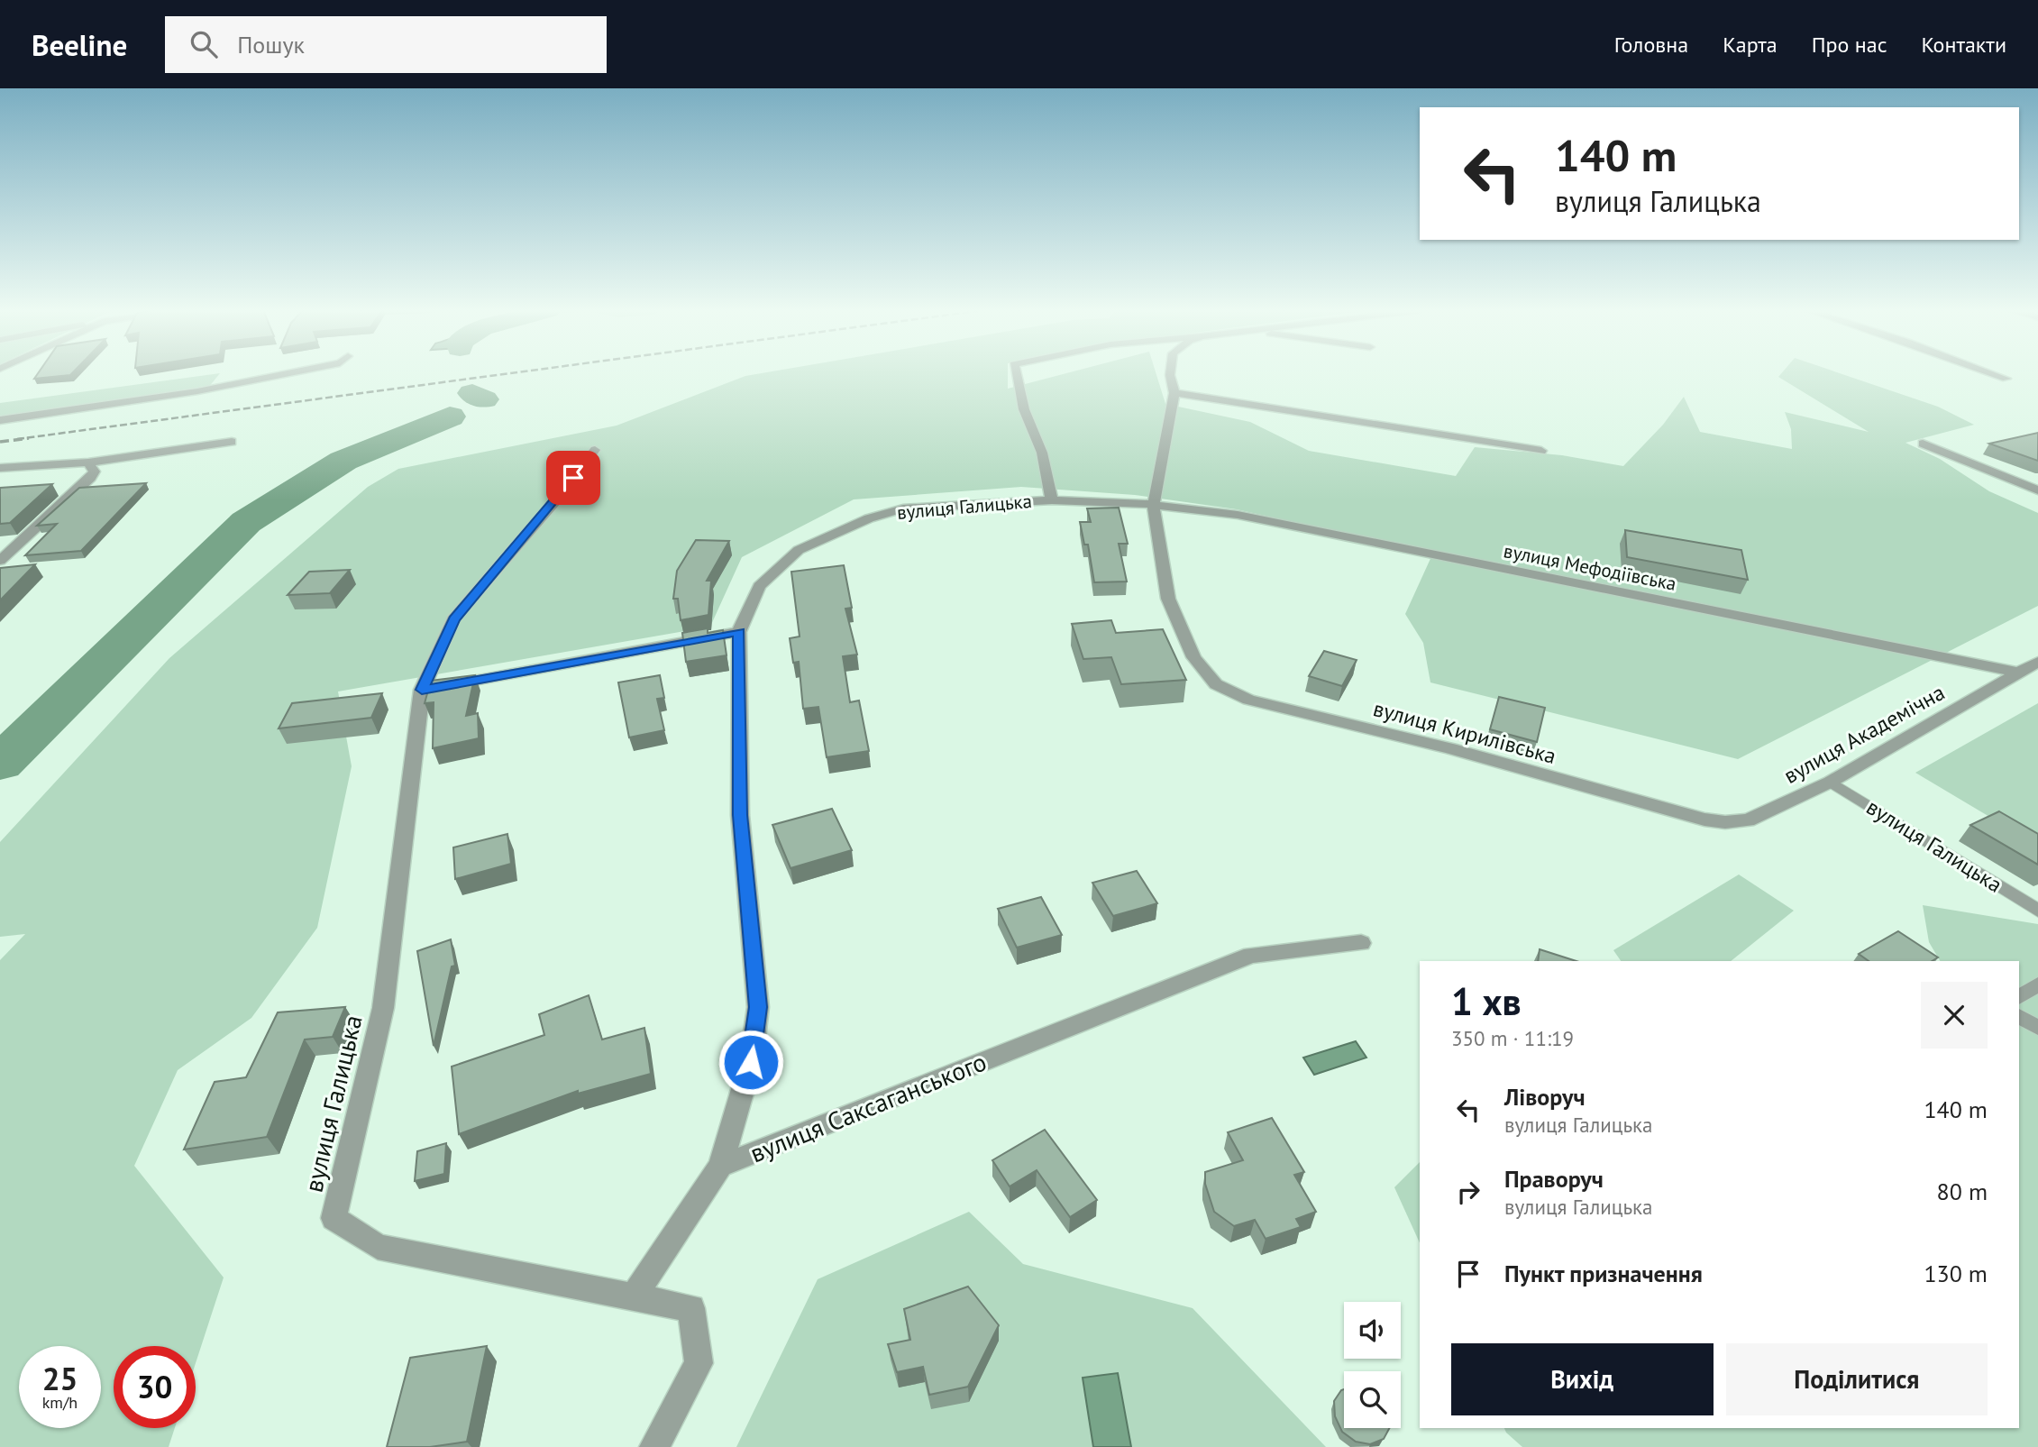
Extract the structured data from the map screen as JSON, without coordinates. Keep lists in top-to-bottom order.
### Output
{
  "streets": {
    "street": [
      "вулиця Галицька",
      "вулиця Мефодіївська",
      "вулиця Кирилівська",
      "вулиця Академічна",
      "вулиця Саксаганського"
    ]
  },
  "crossings": [
    ["вулиця Галицька", "вулиця Мефодіївська"],
    ["вулиця Галицька", "вулиця Кирилівська"],
    ["вулиця Галицька", "вулиця Академічна"],
    ["вулиця Галицька", "вулиця Саксаганського"],
    ["вулиця Мефодіївська", "вулиця Кирилівська"],
    ["вулиця Мефодіївська", "вулиця Академічна"],
    ["вулиця Кирилівська", "вулиця Академічна"]
  ],
  "page": {
    "header": "Beeline",
    "search": "Пошук",
    "nav": [
      "Головна",
      "Карта",
      "Про нас",
      "Контакти"
    ],
    "turn": ["140 m", "вулиця Галицька"],
    "heading": ["1 хв", "350 m · 11:19"],
    "list": [
      {
        "name": "Ліворуч",
        "note": "вулиця Галицька",
        "value": "140 m"
      },
      {
        "name": "Праворуч",
        "note": "вулиця Галицька",
        "value": "80 m"
      },
      {
        "name": "Пункт призначення",
        "value": "130 m"
      }
    ],
    "buttons": ["Вихід", "Поділитися"],
    "speed": "25 km/h",
    "limit": "30"
  }
}
